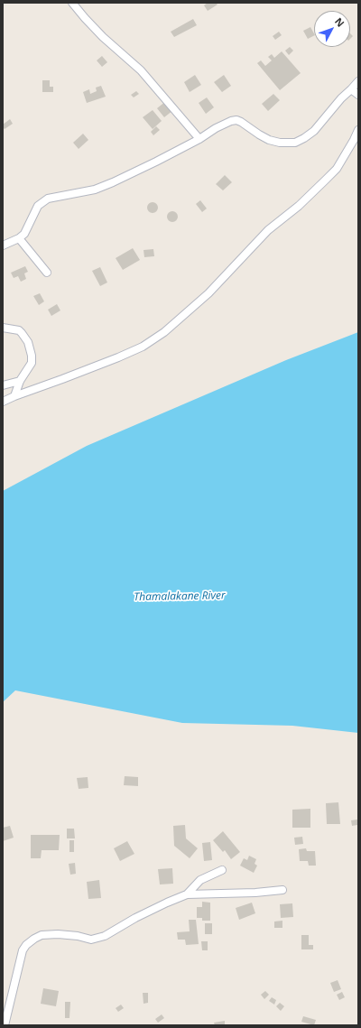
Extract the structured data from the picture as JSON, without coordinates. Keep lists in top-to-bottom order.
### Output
{
  "water": ["Thamalakane River"],
  "north": "top right"
}
